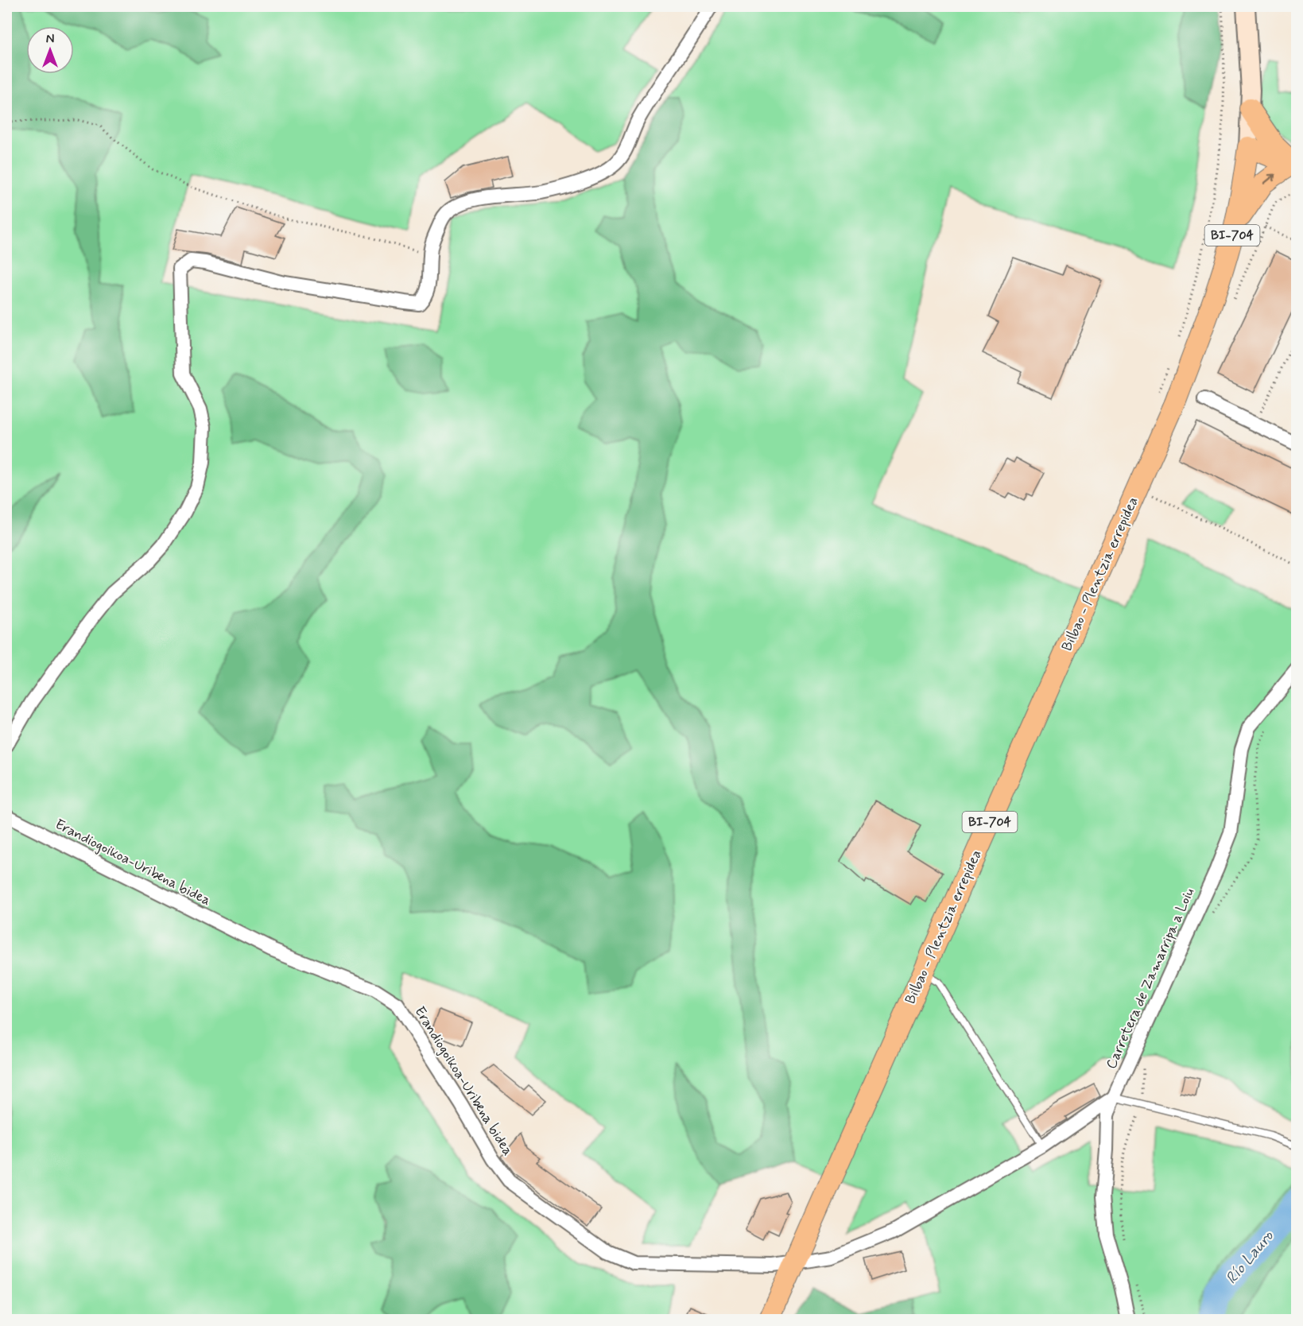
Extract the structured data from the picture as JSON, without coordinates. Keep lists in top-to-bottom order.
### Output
{
  "streets": {
    "main road": ["BI-704", "Bilbao - Plentzia errepidea"],
    "street": ["Erandiogoikoa-Uribena bidea", "Carretera de Zamarripa a Loiu"]
  },
  "crossings": [
    ["BI-704", "Bilbao - Plentzia errepidea"],
    ["Bilbao - Plentzia errepidea", "Erandiogoikoa-Uribena bidea"],
    ["Erandiogoikoa-Uribena bidea", "Carretera de Zamarripa a Loiu"]
  ],
  "water": ["Río Lauro"],
  "north": "top"
}
